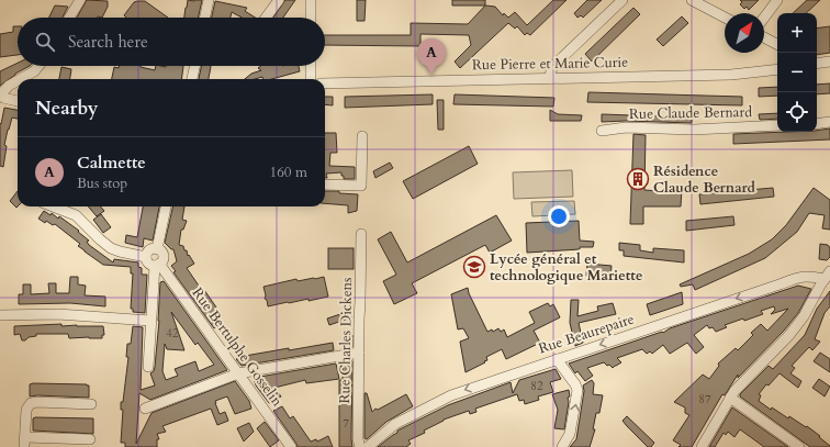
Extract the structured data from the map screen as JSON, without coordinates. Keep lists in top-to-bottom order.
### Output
{
  "streets": {
    "street": [
      "Rue Pierre et Marie Curie",
      "Rue Claude Bernard",
      "Rue Beaurepaire",
      "Rue Charles Dickens",
      "Rue Bertulphe Gosselin"
    ]
  },
  "one_way": ["Rue Beaurepaire"],
  "places": {
    "building": ["Résidence Claude Bernard"],
    "school or university": ["Lycée général et technologique Mariette"]
  },
  "house_numbers": [
    "42",
    "82",
    "87",
    "7"
  ],
  "north": "top right",
  "page": {
    "map_buttons": ["+", "−"],
    "search": "Search here",
    "pins": "A",
    "heading": "Nearby",
    "list": [
      {
        "mark": "A",
        "name": "Calmette",
        "note": "Bus stop",
        "value": "160 m"
      }
    ]
  }
}
